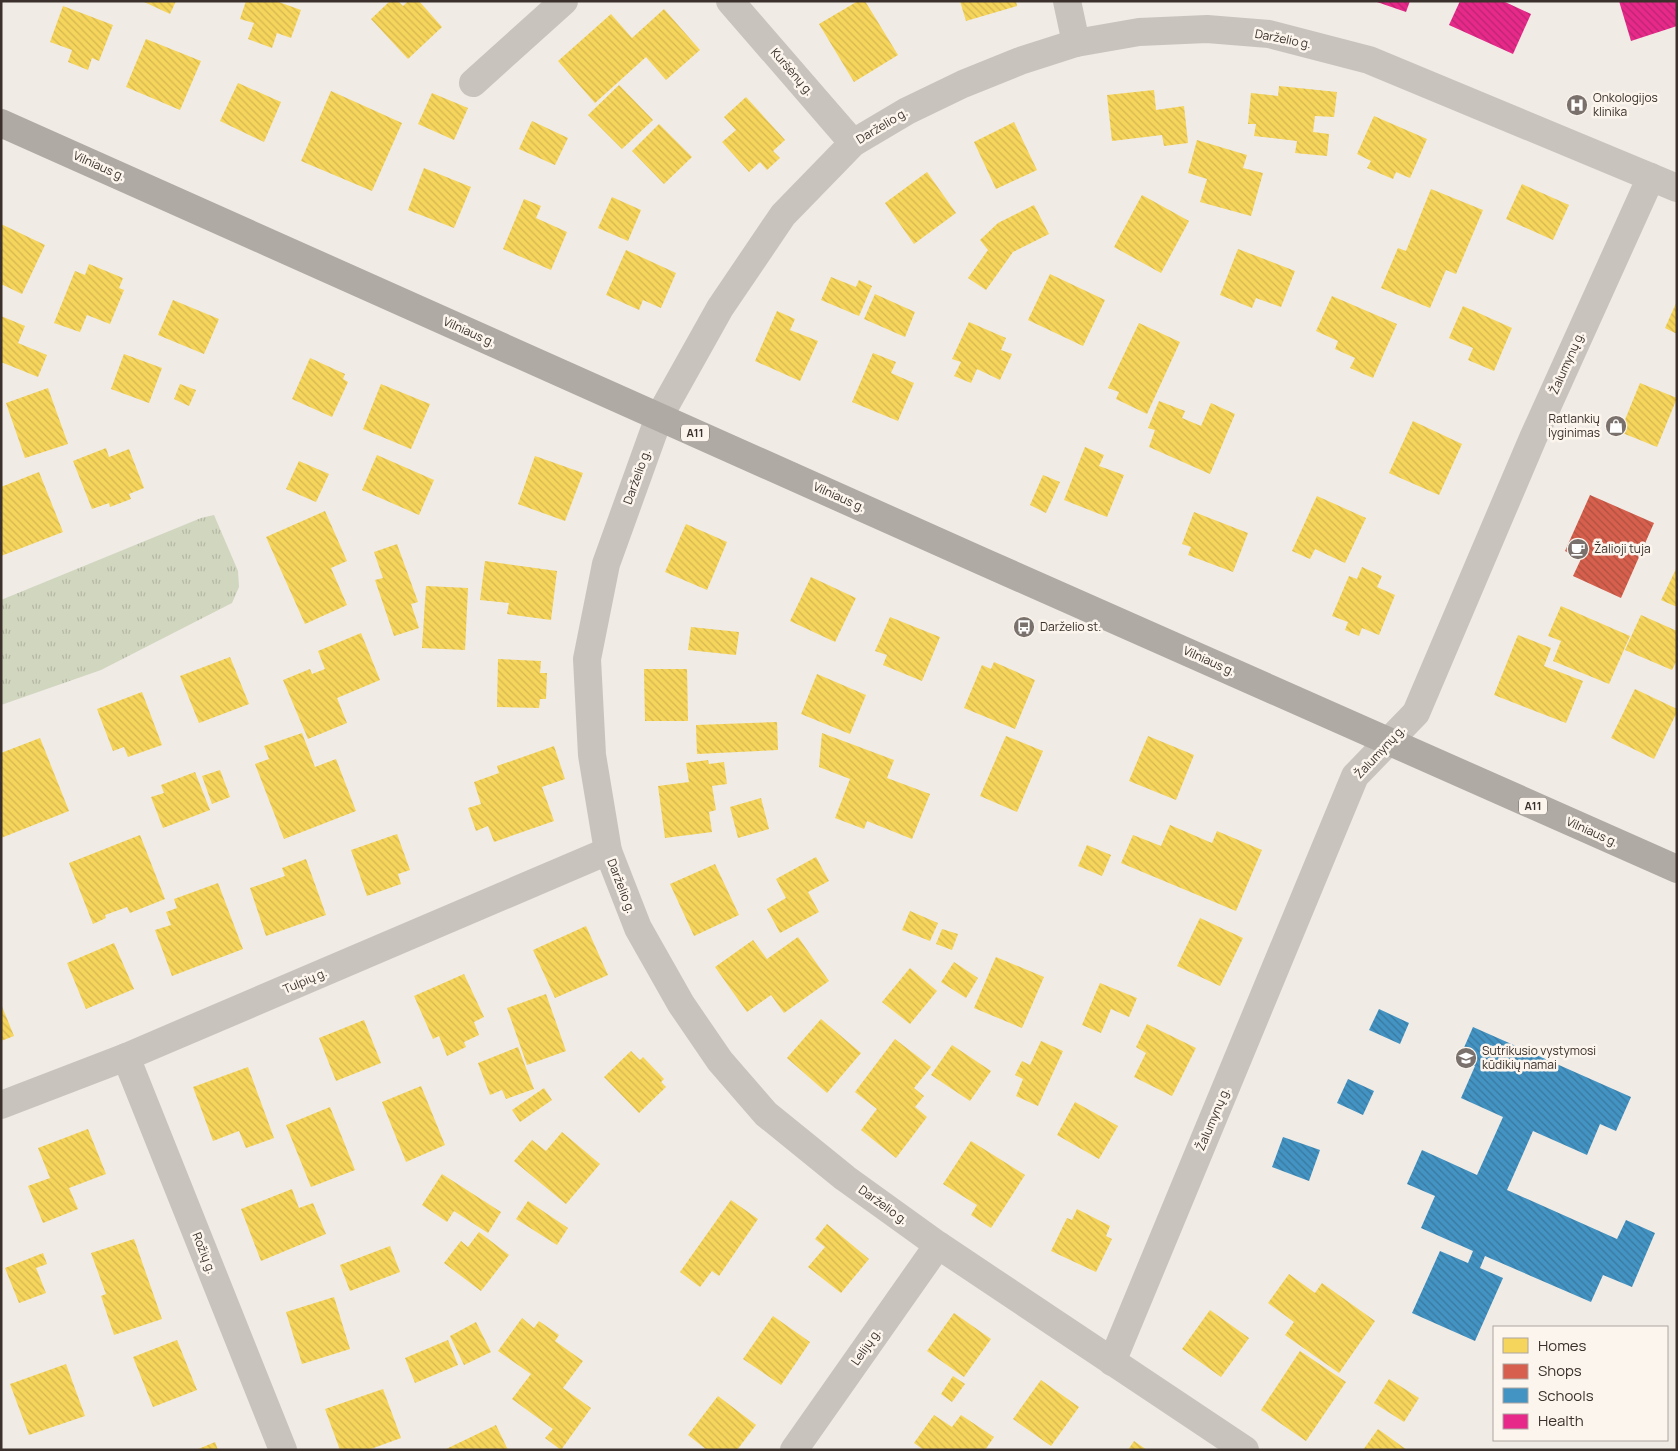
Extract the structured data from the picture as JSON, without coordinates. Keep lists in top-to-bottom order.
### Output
{
  "streets": {
    "highway": ["Vilniaus g.", "A11"],
    "street": [
      "Darželio g.",
      "Kuršėnų g.",
      "Žalumynų g.",
      "Tulpių g.",
      "Rožių g.",
      "Lelijų g."
    ]
  },
  "crossings": [
    ["Darželio g.", "Kuršėnų g."],
    ["Darželio g.", "Vilniaus g."],
    ["Darželio g.", "Žalumynų g."],
    ["Darželio g.", "Tulpių g."],
    ["Darželio g.", "Lelijų g."],
    ["Vilniaus g.", "Žalumynų g."],
    ["Tulpių g.", "Rožių g."]
  ],
  "places": {
    "hospital": ["Onkologijos klinika"],
    "shop": ["Ratlankių lyginimas"],
    "cafe": ["Žalioji tuja"],
    "bus stop": ["Darželio st."],
    "school or university": ["Sutrikusio vystymosi kūdikių namai"]
  },
  "legend": [
    "Homes",
    "Shops",
    "Schools",
    "Health"
  ]
}
